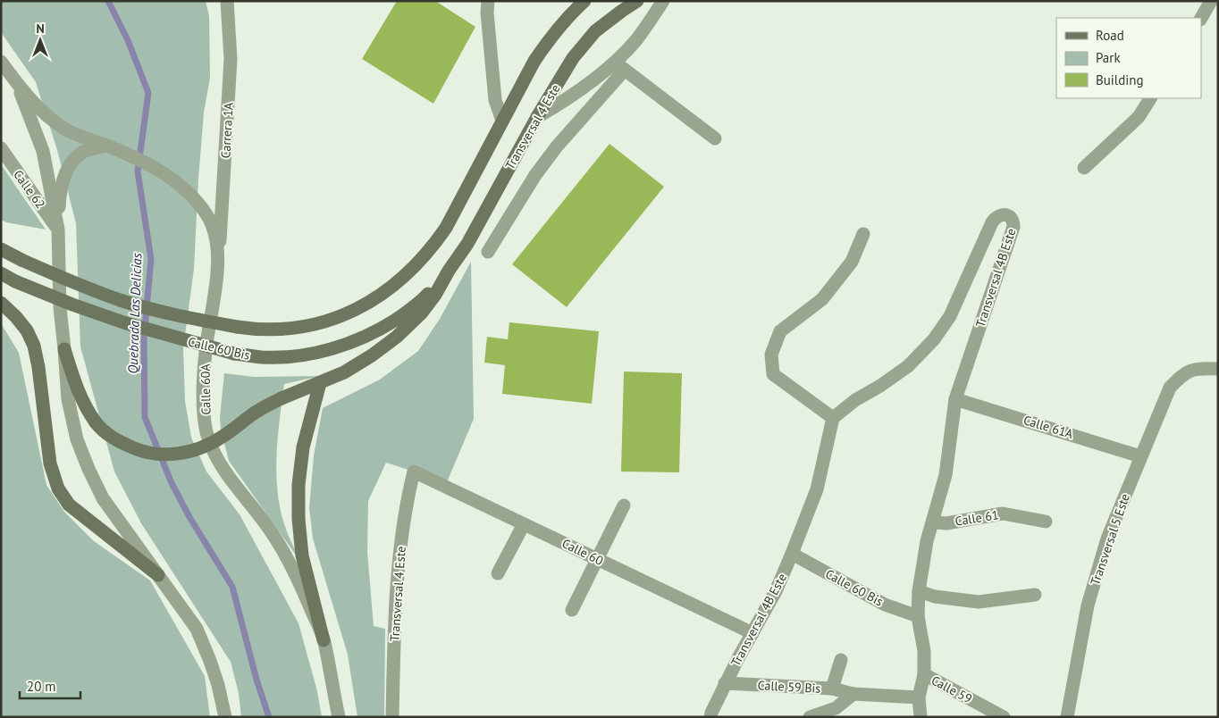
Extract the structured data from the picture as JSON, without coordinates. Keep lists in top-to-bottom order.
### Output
{
  "streets": {
    "main road": ["Transversal 4 Este", "Calle 60 Bis"],
    "street": [
      "Carrera 1A",
      "Calle 62",
      "Transversal 4B Este",
      "Calle 60A",
      "Calle 61A",
      "Calle 61",
      "Transversal 5 Este",
      "Calle 60",
      "Calle 59 Bis",
      "Calle 59"
    ]
  },
  "crossings": [
    ["Transversal 4 Este", "Calle 60 Bis"],
    ["Transversal 4 Este", "Calle 60"],
    ["Carrera 1A", "Calle 60A"],
    ["Transversal 4B Este", "Calle 60 Bis"],
    ["Transversal 4B Este", "Calle 61A"],
    ["Transversal 4B Este", "Calle 61"],
    ["Transversal 4B Este", "Calle 60"],
    ["Transversal 4B Este", "Calle 59 Bis"],
    ["Transversal 4B Este", "Calle 59"],
    ["Calle 61A", "Transversal 5 Este"],
    ["Calle 59 Bis", "Calle 59"]
  ],
  "water": ["Quebrada Las Delicias"],
  "legend": ["Road", "Park", "Building"],
  "scale_bar": "20 m",
  "north": "top"
}
